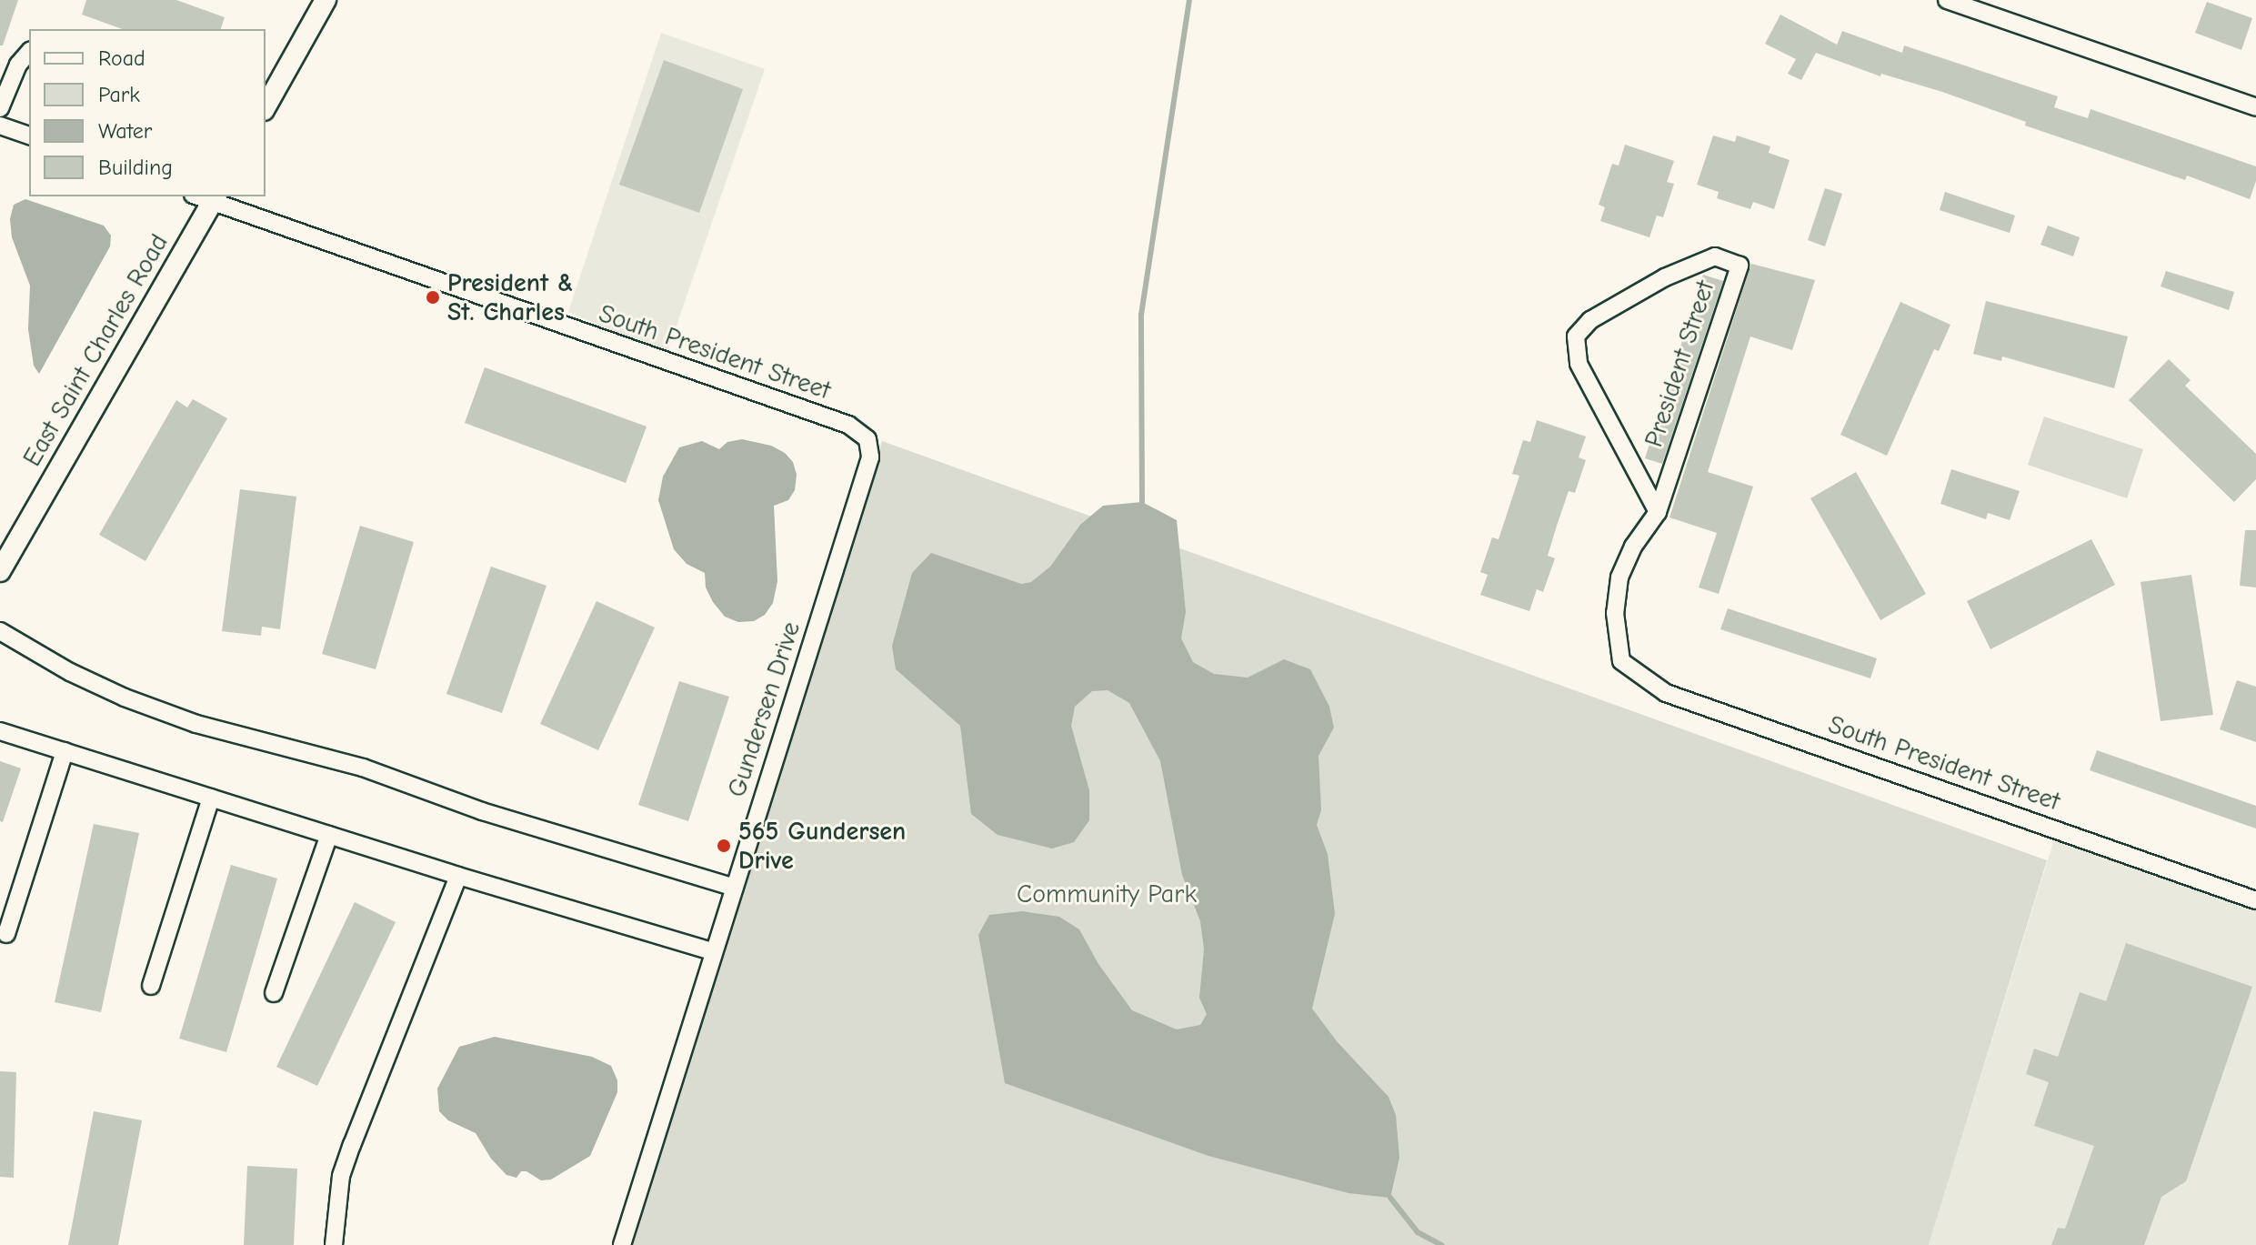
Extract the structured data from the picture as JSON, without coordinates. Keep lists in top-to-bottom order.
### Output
{
  "streets": {
    "street": [
      "East Saint Charles Road",
      "South President Street",
      "President Street",
      "Gundersen Drive"
    ]
  },
  "crossings": [
    ["East Saint Charles Road", "South President Street"],
    ["South President Street", "President Street"],
    ["South President Street", "Gundersen Drive"]
  ],
  "parks": ["Community Park"],
  "places": ["President & St. Charles", "565 Gundersen Drive"],
  "legend": [
    "Road",
    "Park",
    "Water",
    "Building"
  ]
}
